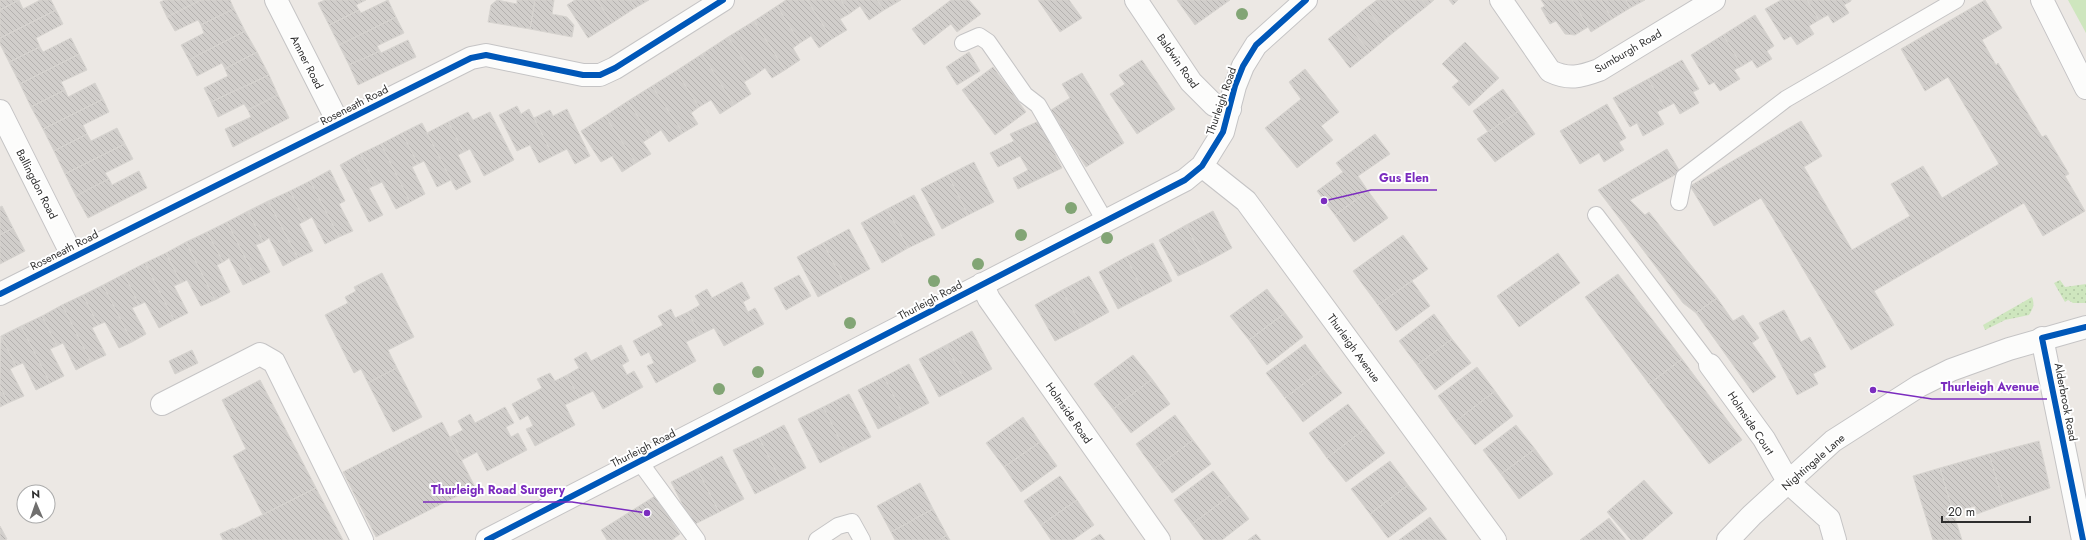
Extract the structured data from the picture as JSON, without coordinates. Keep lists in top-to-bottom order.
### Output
{
  "streets": {
    "street": [
      "Sumburgh Road",
      "Baldwin Road",
      "Amner Road",
      "Thurleigh Road",
      "Roseneath Road",
      "Ballingdon Road",
      "Thurleigh Avenue",
      "Alderbrook Road",
      "Holmside Road",
      "Holmside Court",
      "Nightingale Lane"
    ]
  },
  "crossings": [
    ["Baldwin Road", "Thurleigh Road"],
    ["Amner Road", "Roseneath Road"],
    ["Thurleigh Road", "Thurleigh Avenue"],
    ["Thurleigh Road", "Holmside Road"],
    ["Roseneath Road", "Ballingdon Road"],
    ["Alderbrook Road", "Nightingale Lane"],
    ["Holmside Court", "Nightingale Lane"]
  ],
  "places": ["Gus Elen", "Thurleigh Avenue", "Thurleigh Road Surgery"],
  "scale_bar": "20 m",
  "north": "top"
}
